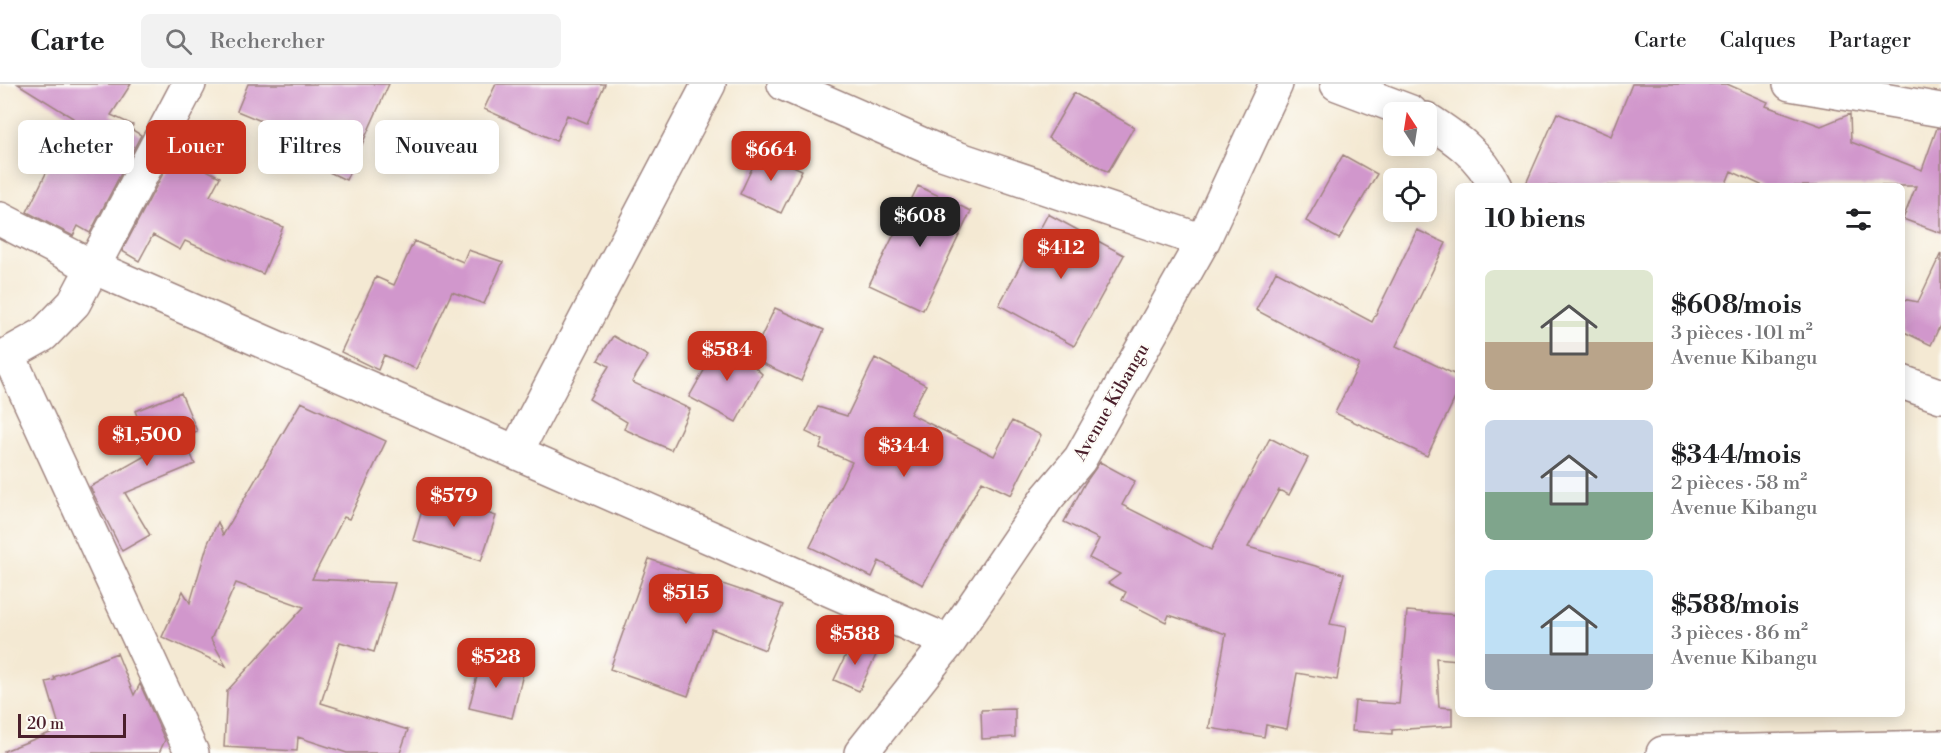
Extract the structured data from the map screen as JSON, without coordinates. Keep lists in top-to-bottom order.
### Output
{
  "streets": {
    "street": ["Avenue Kibangu"]
  },
  "scale_bar": "20 m",
  "north": "top",
  "page": {
    "header": "Carte",
    "search": "Rechercher",
    "nav": ["Carte", "Calques", "Partager"],
    "chip": [
      "Acheter",
      "Louer",
      "Filtres",
      "Nouveau"
    ],
    "price": [
      "$664",
      "$608",
      "$412",
      "$584",
      "$1,500",
      "$344",
      "$579",
      "$515",
      "$588",
      "$528"
    ],
    "heading": "10 biens",
    "list": [
      {
        "name": "$608/mois",
        "note": "3 pièces · 101 m² · Avenue Kibangu"
      },
      {
        "name": "$344/mois",
        "note": "2 pièces · 58 m² · Avenue Kibangu"
      },
      {
        "name": "$588/mois",
        "note": "3 pièces · 86 m² · Avenue Kibangu"
      }
    ],
    "scale": "20 m"
  }
}
